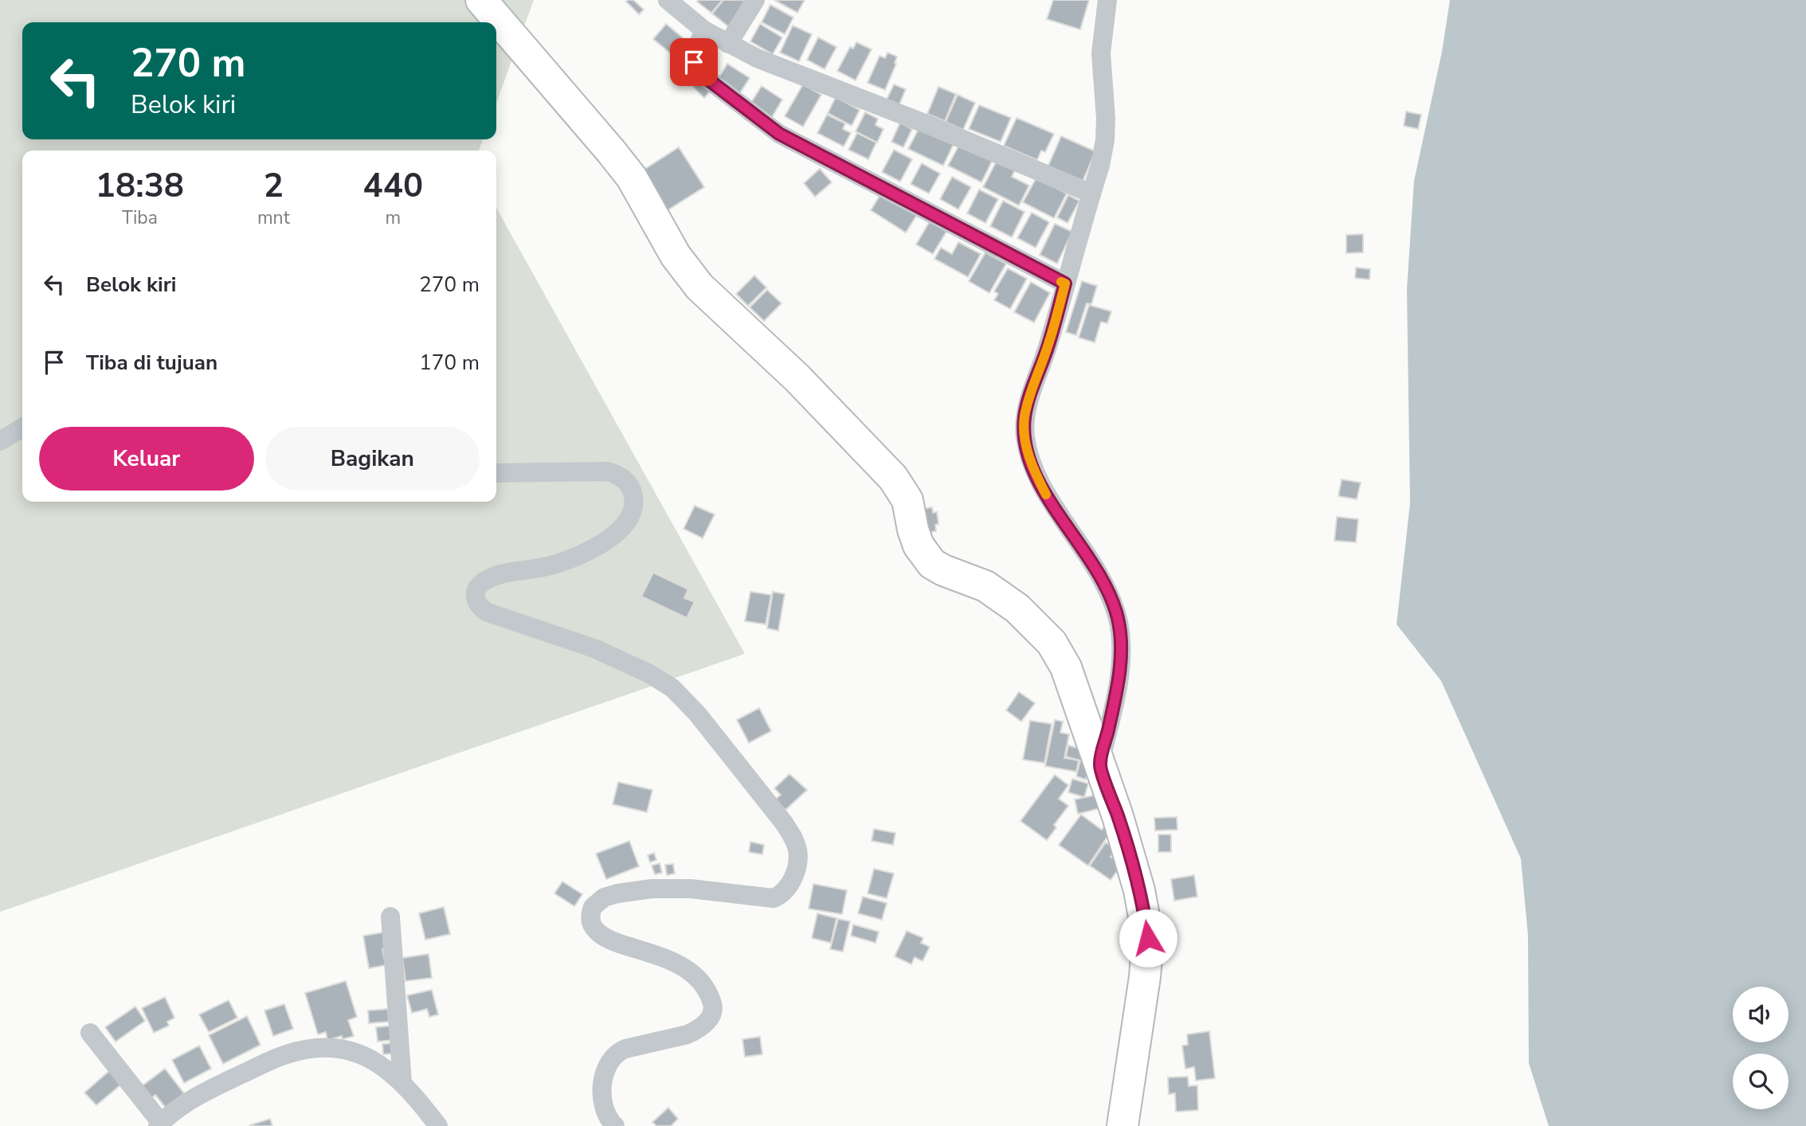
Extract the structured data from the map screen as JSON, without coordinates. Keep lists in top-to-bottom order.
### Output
{
  "page": {
    "turn": ["270 m", "Belok kiri"],
    "eta": [
      "18:38",
      "Tiba",
      "2",
      "mnt",
      "440",
      "m"
    ],
    "list": [
      {
        "name": "Belok kiri",
        "value": "270 m"
      },
      {
        "name": "Tiba di tujuan",
        "value": "170 m"
      }
    ],
    "buttons": ["Keluar", "Bagikan"]
  }
}
